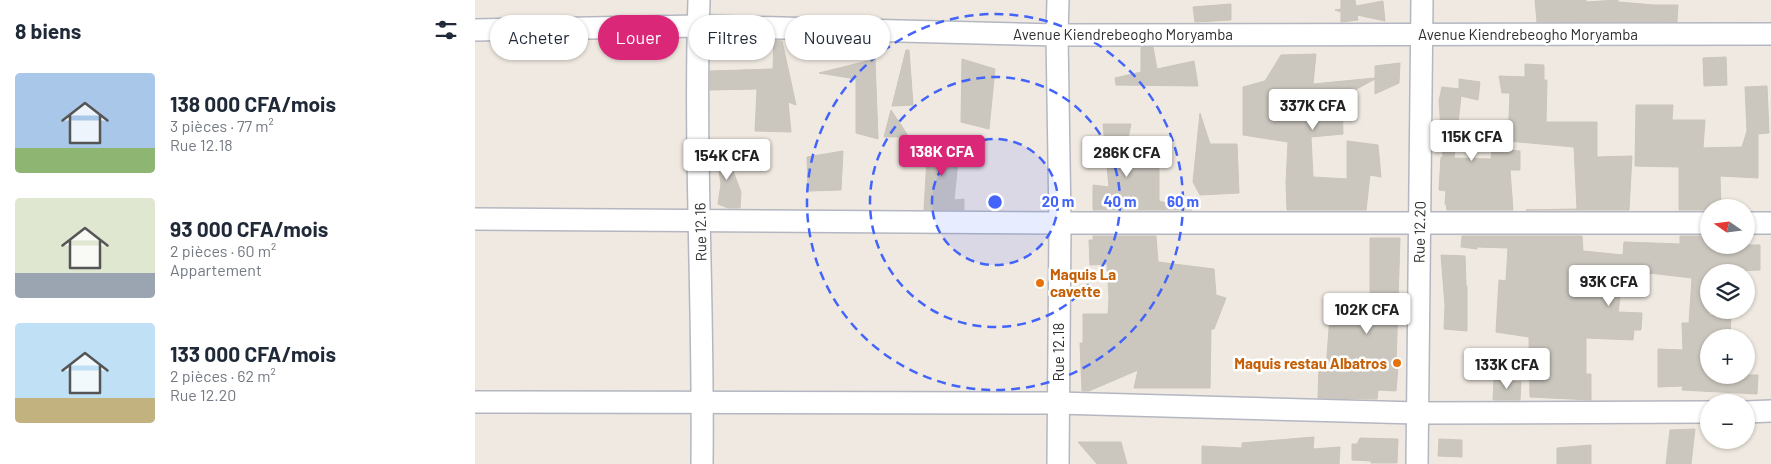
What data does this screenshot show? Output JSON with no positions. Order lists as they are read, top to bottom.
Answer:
{
  "streets": {
    "street": [
      "Avenue Kiendrebeogho Moryamba",
      "Rue 12.16",
      "Rue 12.20",
      "Rue 12.18"
    ]
  },
  "crossings": [
    ["Avenue Kiendrebeogho Moryamba", "Rue 12.20"],
    ["Avenue Kiendrebeogho Moryamba", "Rue 12.18"]
  ],
  "places": ["Maquis La cavette", "Maquis restau Albatros"],
  "north": "left",
  "page": {
    "heading": "8 biens",
    "chip": [
      "Acheter",
      "Louer",
      "Filtres",
      "Nouveau"
    ],
    "list": [
      {
        "name": "138 000 CFA/mois",
        "note": "3 pièces · 77 m² · Rue 12.18"
      },
      {
        "name": "93 000 CFA/mois",
        "note": "2 pièces · 60 m² · Appartement"
      },
      {
        "name": "133 000 CFA/mois",
        "note": "2 pièces · 62 m² · Rue 12.20"
      }
    ],
    "price": [
      "337K CFA",
      "115K CFA",
      "138K CFA",
      "286K CFA",
      "154K CFA",
      "93K CFA",
      "102K CFA",
      "133K CFA"
    ],
    "map_buttons": ["+", "−"]
  },
  "rings": ["20 m", "40 m", "60 m"]
}
